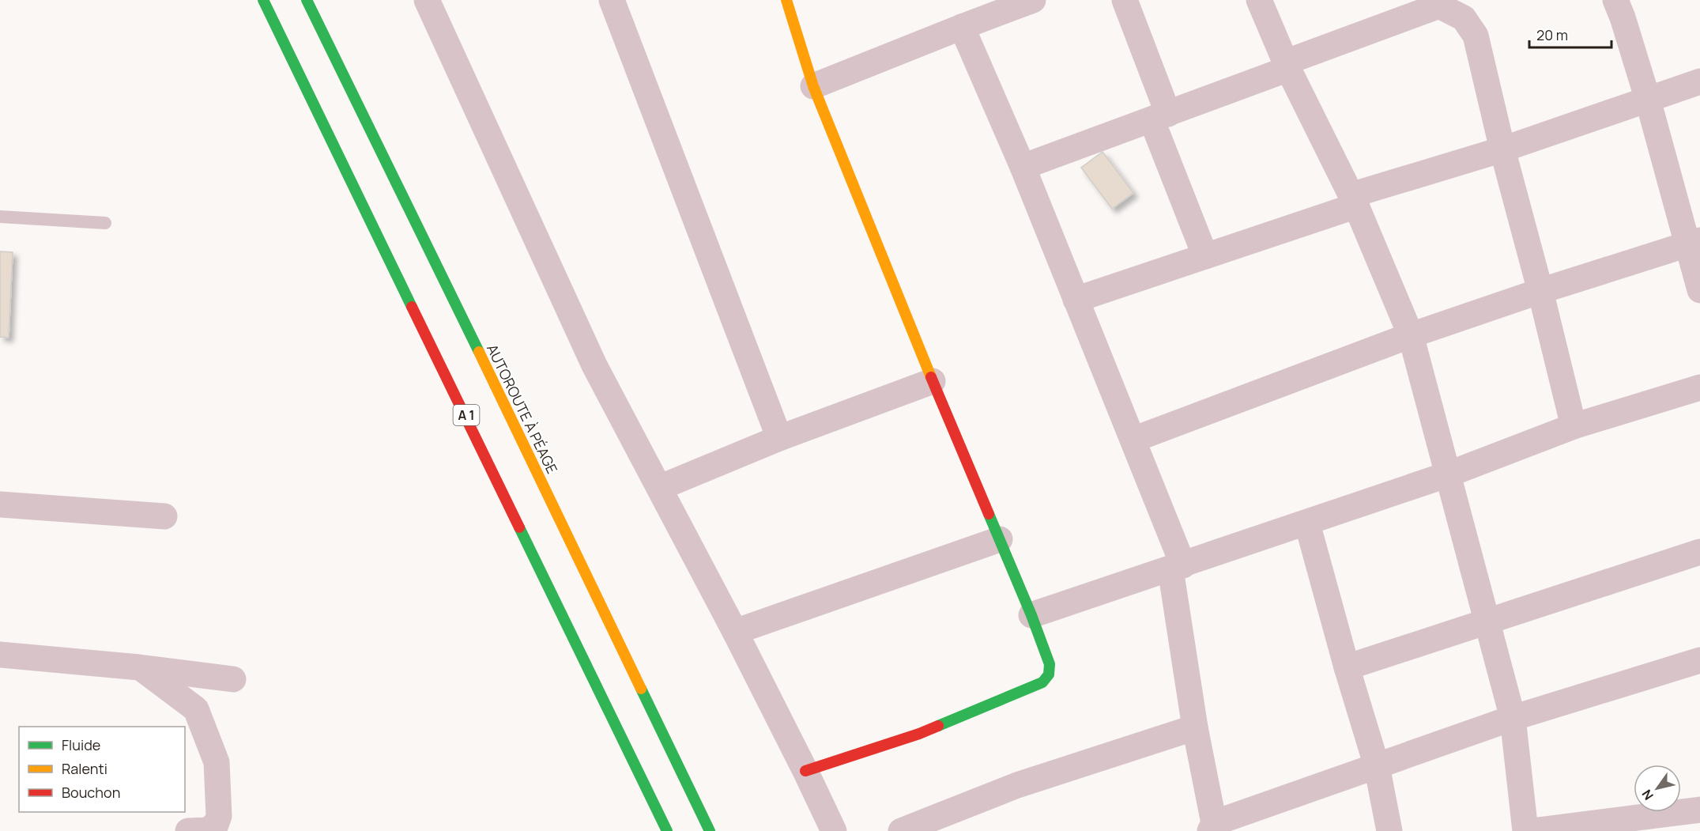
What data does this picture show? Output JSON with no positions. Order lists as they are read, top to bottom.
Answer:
{
  "streets": {
    "main road": ["AUTOROUTE À PÉAGE", "A 1"]
  },
  "legend": ["Fluide", "Ralenti", "Bouchon"],
  "scale_bar": "20 m",
  "north": "bottom left"
}
